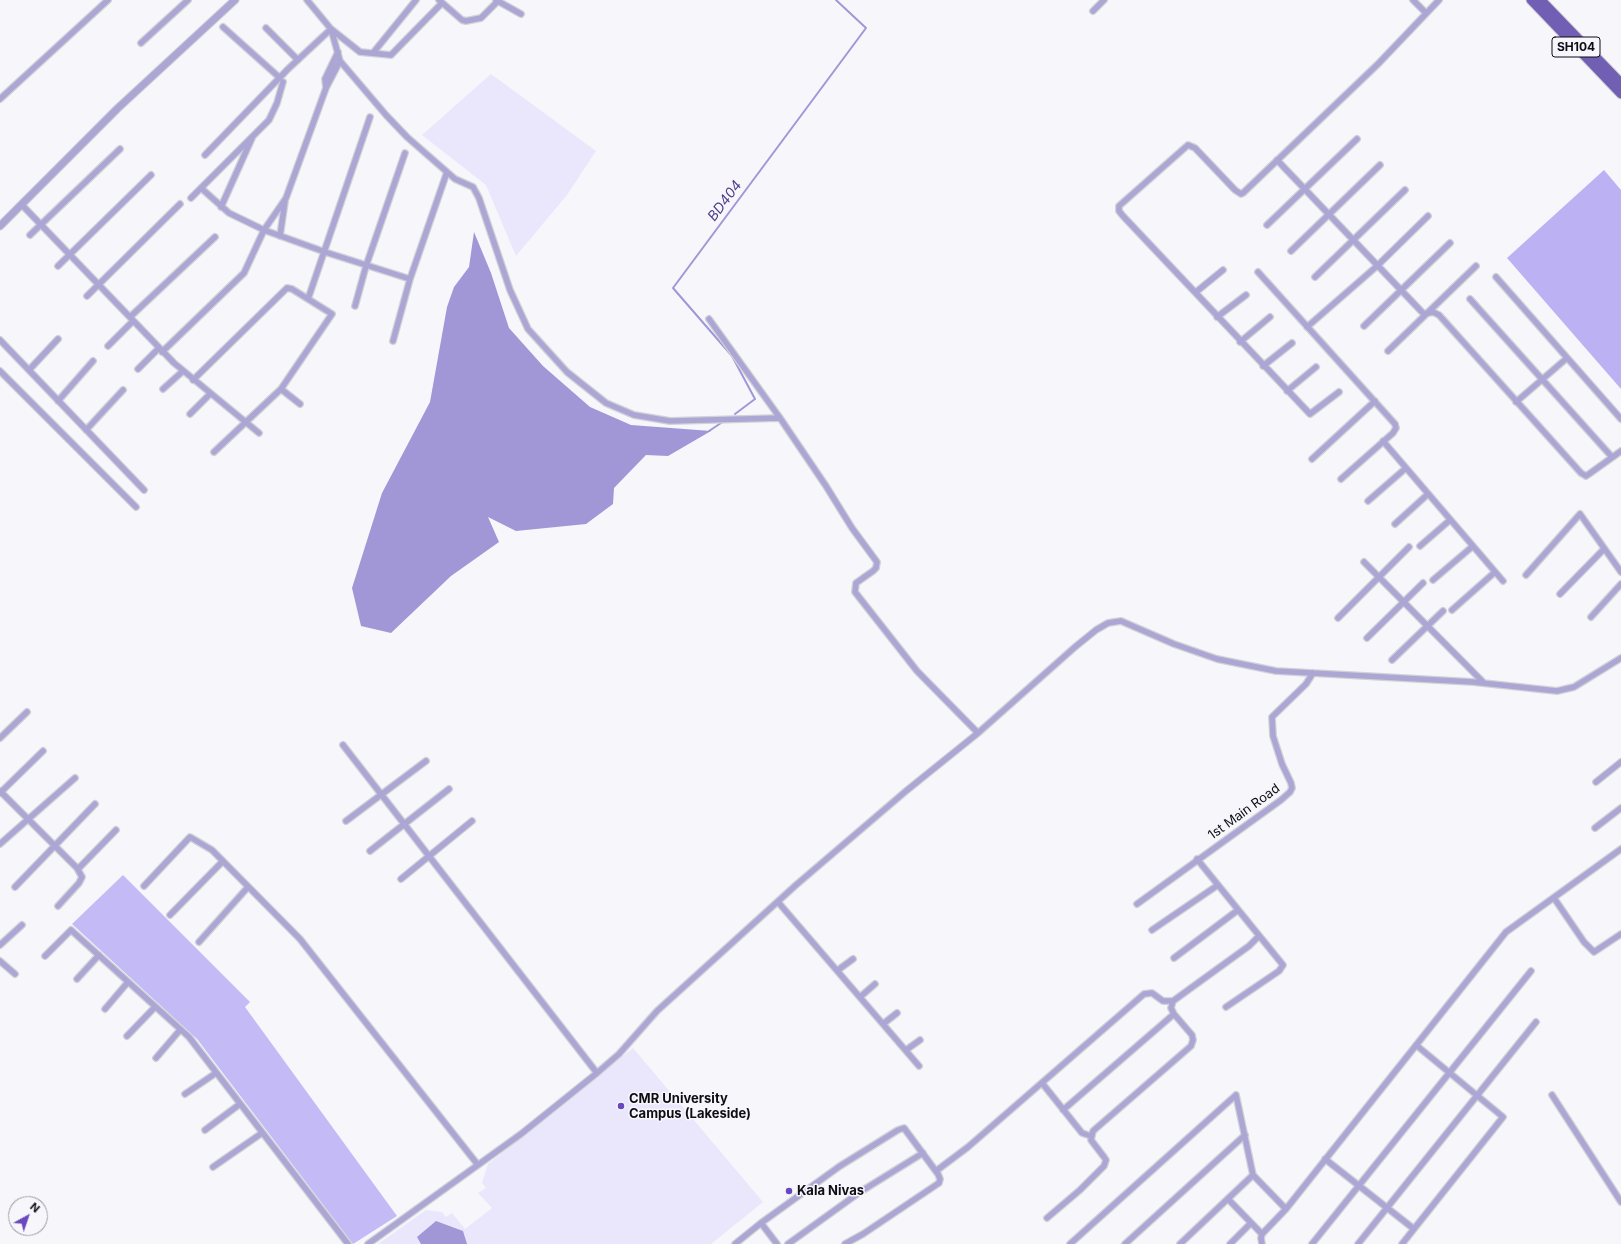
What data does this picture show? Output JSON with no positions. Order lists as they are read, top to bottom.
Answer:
{
  "streets": {
    "main road": ["SH104"],
    "street": ["1st Main Road"]
  },
  "water": ["BD404"],
  "places": ["CMR University Campus (Lakeside)", "Kala Nivas"],
  "north": "top right"
}
